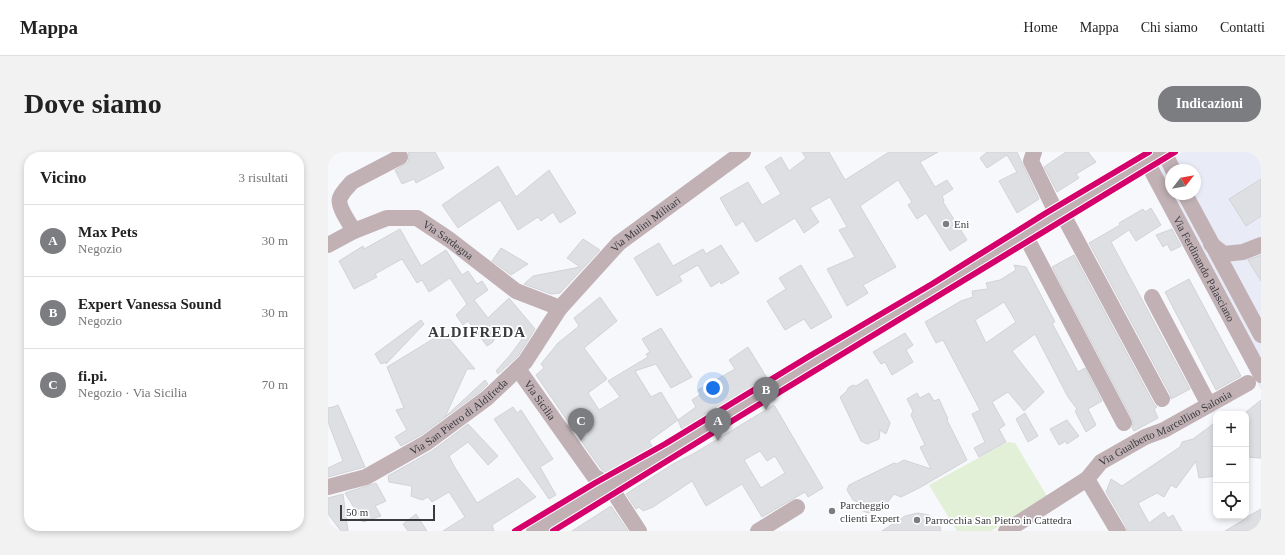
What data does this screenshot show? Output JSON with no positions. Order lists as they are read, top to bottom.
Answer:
{
  "streets": {
    "street": [
      "Via Mulini Militari",
      "Via Sardegna",
      "Via Ferdinando Palasciano",
      "Via Sicilia",
      "Via San Pietro di Aldifreda",
      "Via Gualberto Marcellino Salonia"
    ]
  },
  "crossings": [
    ["Via Mulini Militari", "Via Sardegna"],
    ["Via Mulini Militari", "Via San Pietro di Aldifreda"],
    ["Via Sardegna", "Via San Pietro di Aldifreda"],
    ["Via Ferdinando Palasciano", "Via Gualberto Marcellino Salonia"],
    ["Via Sicilia", "Via San Pietro di Aldifreda"]
  ],
  "districts": ["ALDIFREDA"],
  "places": ["Eni", "Parcheggio clienti Expert", "Parrocchia San Pietro in Cattedra"],
  "scale_bar": "50 m",
  "north": "top right",
  "page": {
    "header": "Mappa",
    "nav": [
      "Home",
      "Mappa",
      "Chi siamo",
      "Contatti"
    ],
    "buttons": "Indicazioni",
    "title": "Dove siamo",
    "heading": ["Vicino", "3 risultati"],
    "list": [
      {
        "mark": "A",
        "name": "Max Pets",
        "note": "Negozio",
        "value": "30 m"
      },
      {
        "mark": "B",
        "name": "Expert Vanessa Sound",
        "note": "Negozio",
        "value": "30 m"
      },
      {
        "mark": "C",
        "name": "fi.pi.",
        "note": "Negozio · Via Sicilia",
        "value": "70 m"
      }
    ],
    "pins": ["B", "A", "C"],
    "map_buttons": ["+", "−"],
    "scale": "50 m"
  }
}
